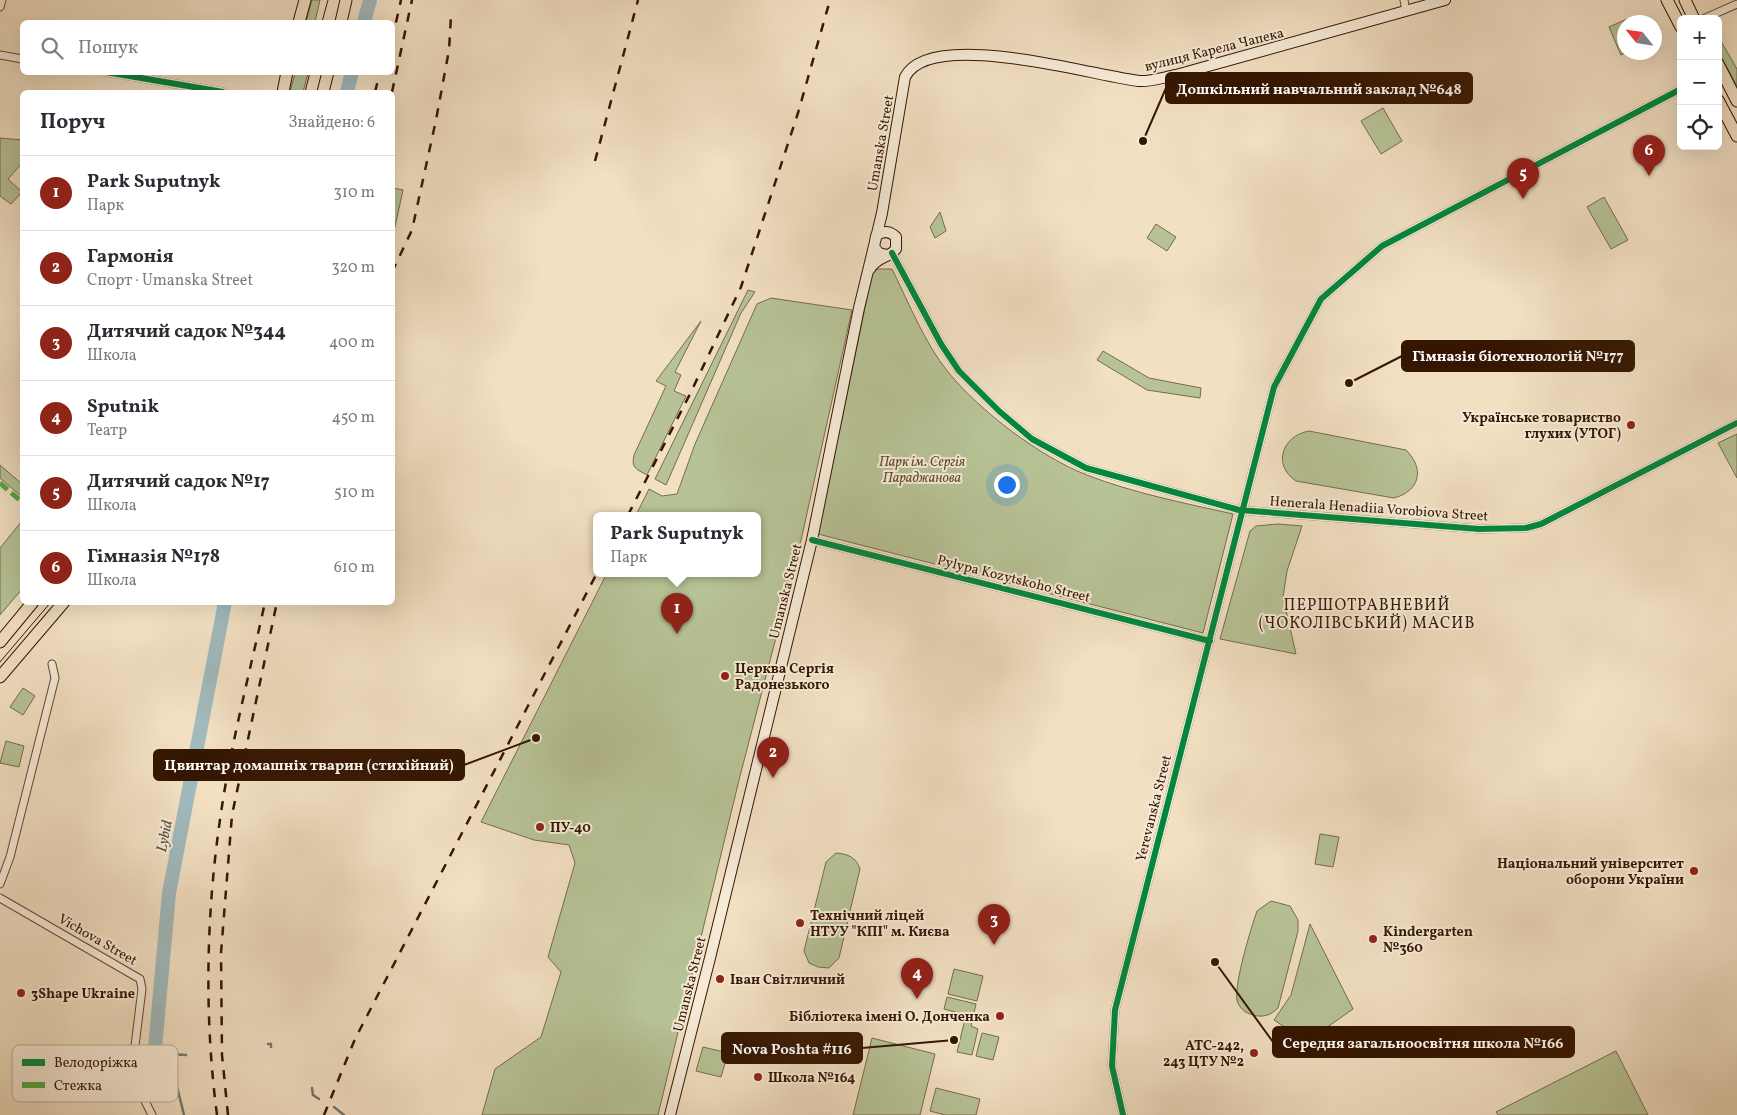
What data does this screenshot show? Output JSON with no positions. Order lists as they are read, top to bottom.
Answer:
{
  "streets": {
    "street": [
      "вулиця Карела Чапека",
      "Umanska Street",
      "Henerala Henadiia Vorobiova Street",
      "Pylypa Kozytskoho Street",
      "Yerevanska Street",
      "Vichova Street"
    ]
  },
  "crossings": [
    ["вулиця Карела Чапека", "Umanska Street"],
    ["Umanska Street", "Henerala Henadiia Vorobiova Street"],
    ["Umanska Street", "Pylypa Kozytskoho Street"],
    ["Henerala Henadiia Vorobiova Street", "Yerevanska Street"],
    ["Pylypa Kozytskoho Street", "Yerevanska Street"]
  ],
  "districts": ["ПЕРШОТРАВНЕВИЙ (ЧОКОЛІВСЬКИЙ) МАСИВ"],
  "water": ["Lybid"],
  "parks": ["Парк ім. Сергія Параджанова"],
  "places": [
    "Дошкільний навчальний заклад №648",
    "Гімназія біотехнологій №177",
    "Українське товариство глухих (УТОГ)",
    "Церква Сергія Радонезького",
    "Цвинтар домашніх тварин (стихійний)",
    "ПУ-40",
    "Національний університет оборони України",
    "Технічний ліцей НТУУ \"КПІ\" м. Києва",
    "Kindergarten №360",
    "Середня загальноосвітня школа №166",
    "Іван Світличний",
    "3Shape Ukraine",
    "Бібліотека імені О. Донченка",
    "Nova Poshta #116",
    "АТС-242, 243 ЦТУ №2",
    "Школа №164"
  ],
  "legend": ["Велодоріжка", "Стежка"],
  "north": "top left",
  "page": {
    "map_buttons": ["+", "−"],
    "search": "Пошук",
    "heading": ["Поруч", "Знайдено: 6"],
    "pins": [
      "6",
      "5",
      "1",
      "2",
      "3",
      "4"
    ],
    "list": [
      {
        "mark": "1",
        "name": "Park Suputnyk",
        "note": "Парк",
        "value": "310 m"
      },
      {
        "mark": "2",
        "name": "Гармонія",
        "note": "Спорт · Umanska Street",
        "value": "320 m"
      },
      {
        "mark": "3",
        "name": "Дитячий садок №344",
        "note": "Школа",
        "value": "400 m"
      },
      {
        "mark": "4",
        "name": "Sputnik",
        "note": "Театр",
        "value": "450 m"
      },
      {
        "mark": "5",
        "name": "Дитячий садок №17",
        "note": "Школа",
        "value": "510 m"
      },
      {
        "mark": "6",
        "name": "Гімназія №178",
        "note": "Школа",
        "value": "610 m"
      }
    ],
    "popup": ["Park Suputnyk", "Парк"]
  }
}
